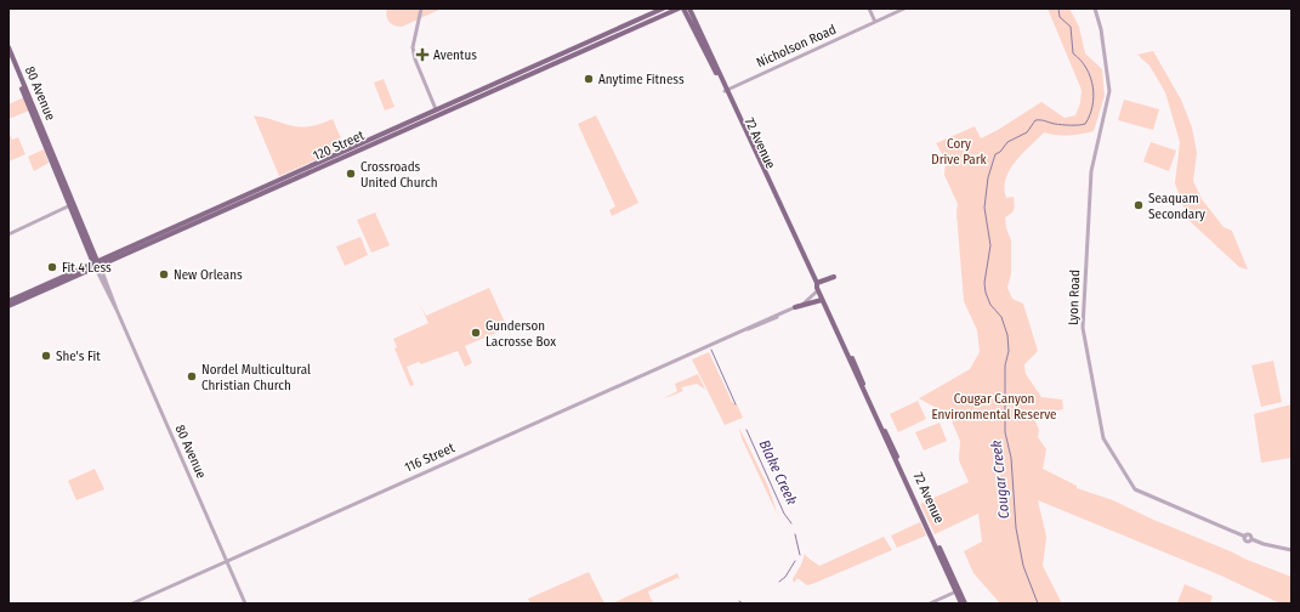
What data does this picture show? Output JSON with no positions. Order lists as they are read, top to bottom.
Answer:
{
  "streets": {
    "main road": ["80 Avenue", "72 Avenue", "120 Street"],
    "street": ["Nicholson Road", "Lyon Road", "116 Street"]
  },
  "crossings": [
    ["Nicholson Road", "72 Avenue"],
    ["80 Avenue", "120 Street"],
    ["80 Avenue", "116 Street"],
    ["72 Avenue", "116 Street"]
  ],
  "water": ["Blake Creek", "Cougar Creek"],
  "parks": ["Cory Drive Park", "Cougar Canyon Environmental Reserve"],
  "places": {
    "health": ["Aventus"],
    "other": [
      "Anytime Fitness",
      "Crossroads United Church",
      "Seaquam Secondary",
      "Fit 4 Less",
      "New Orleans",
      "Gunderson Lacrosse Box",
      "She's Fit",
      "Nordel Multicultural Christian Church"
    ]
  }
}
